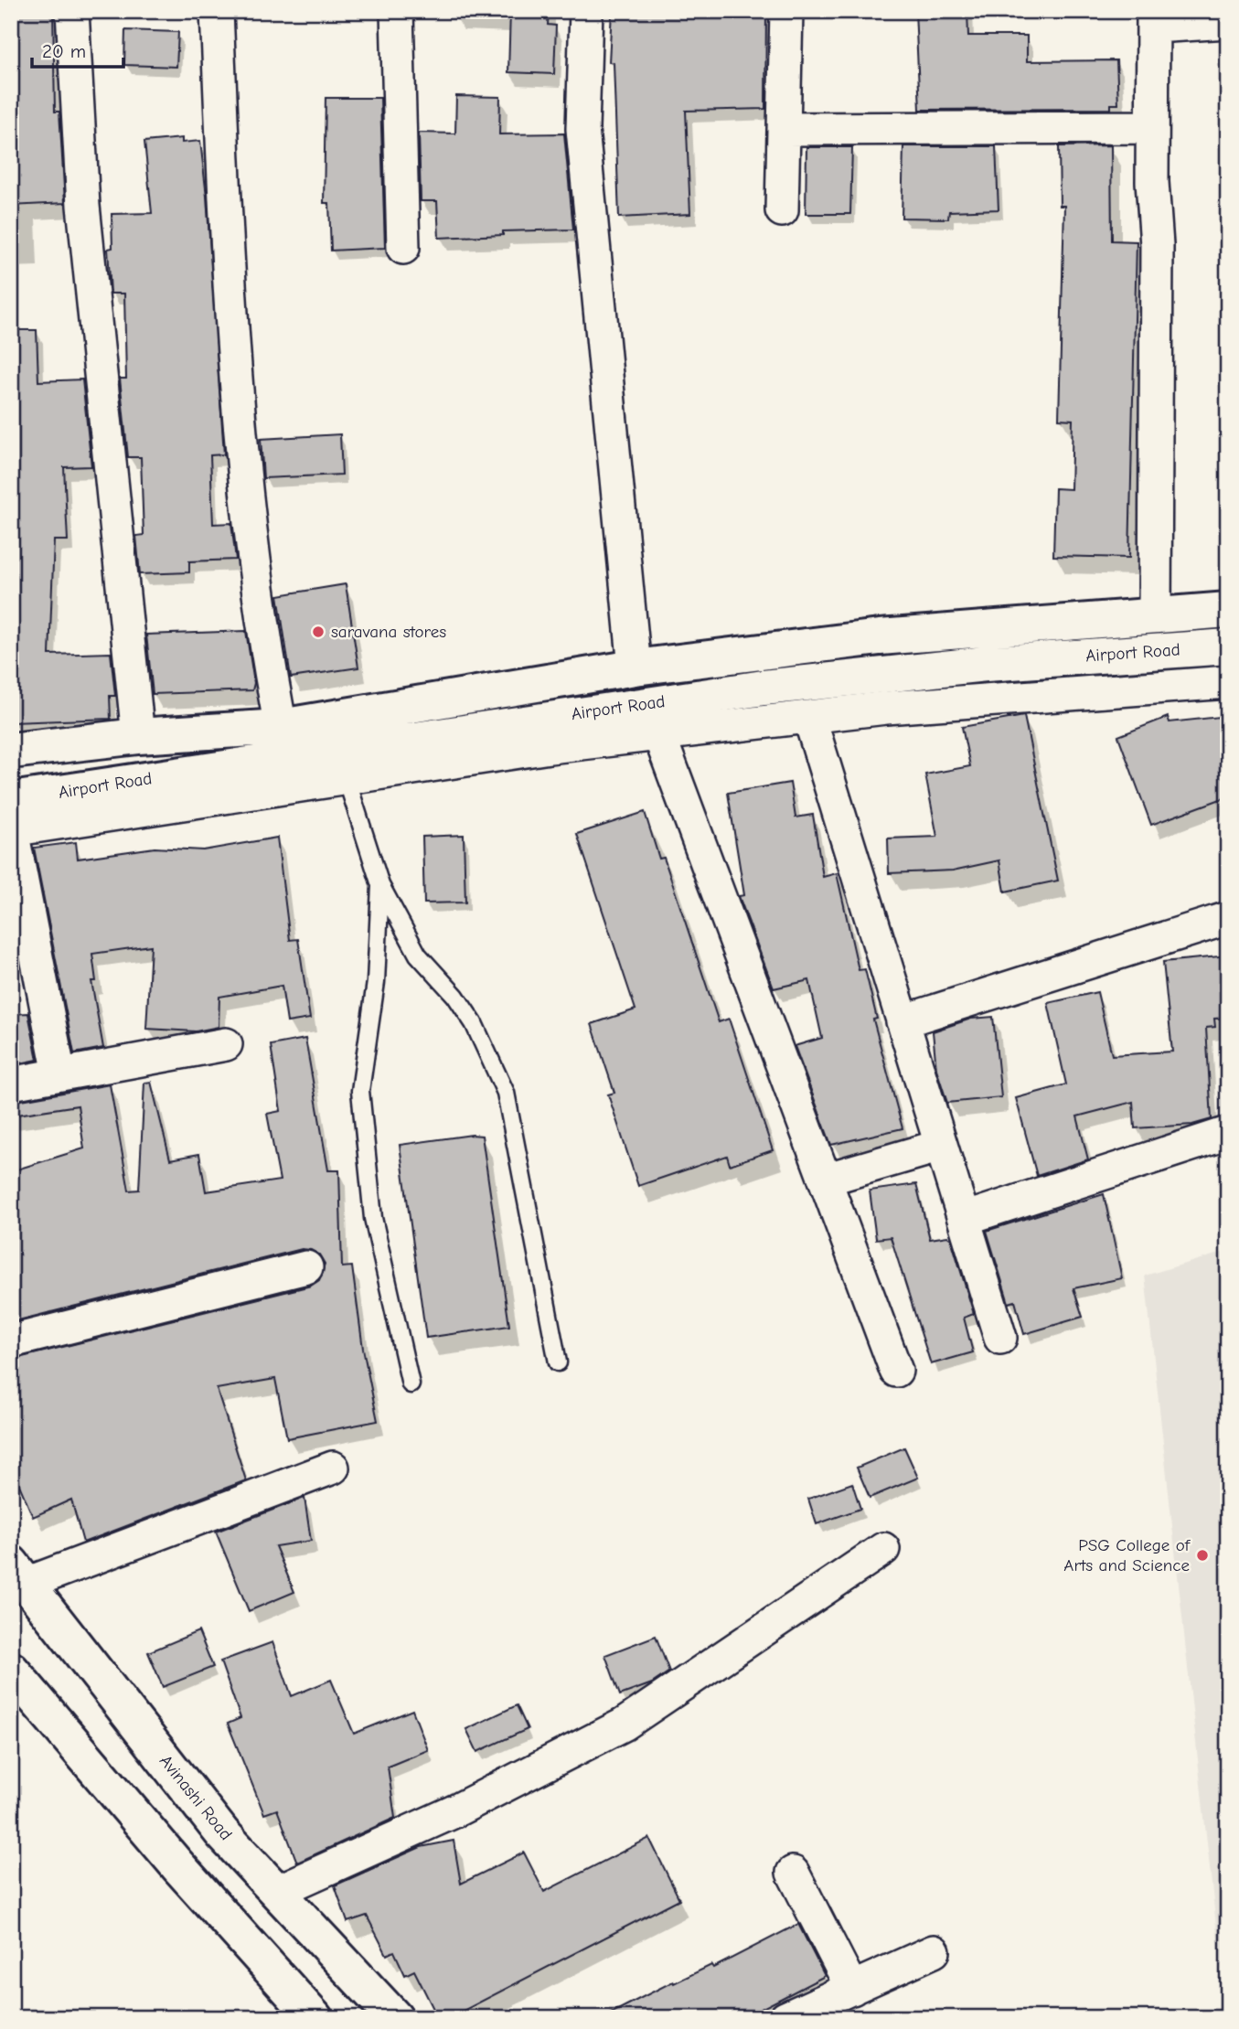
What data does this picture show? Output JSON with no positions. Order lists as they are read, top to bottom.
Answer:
{
  "streets": {
    "street": ["Airport Road", "Avinashi Road"]
  },
  "places": ["saravana stores", "PSG College of Arts and Science"],
  "scale_bar": "20 m"
}
